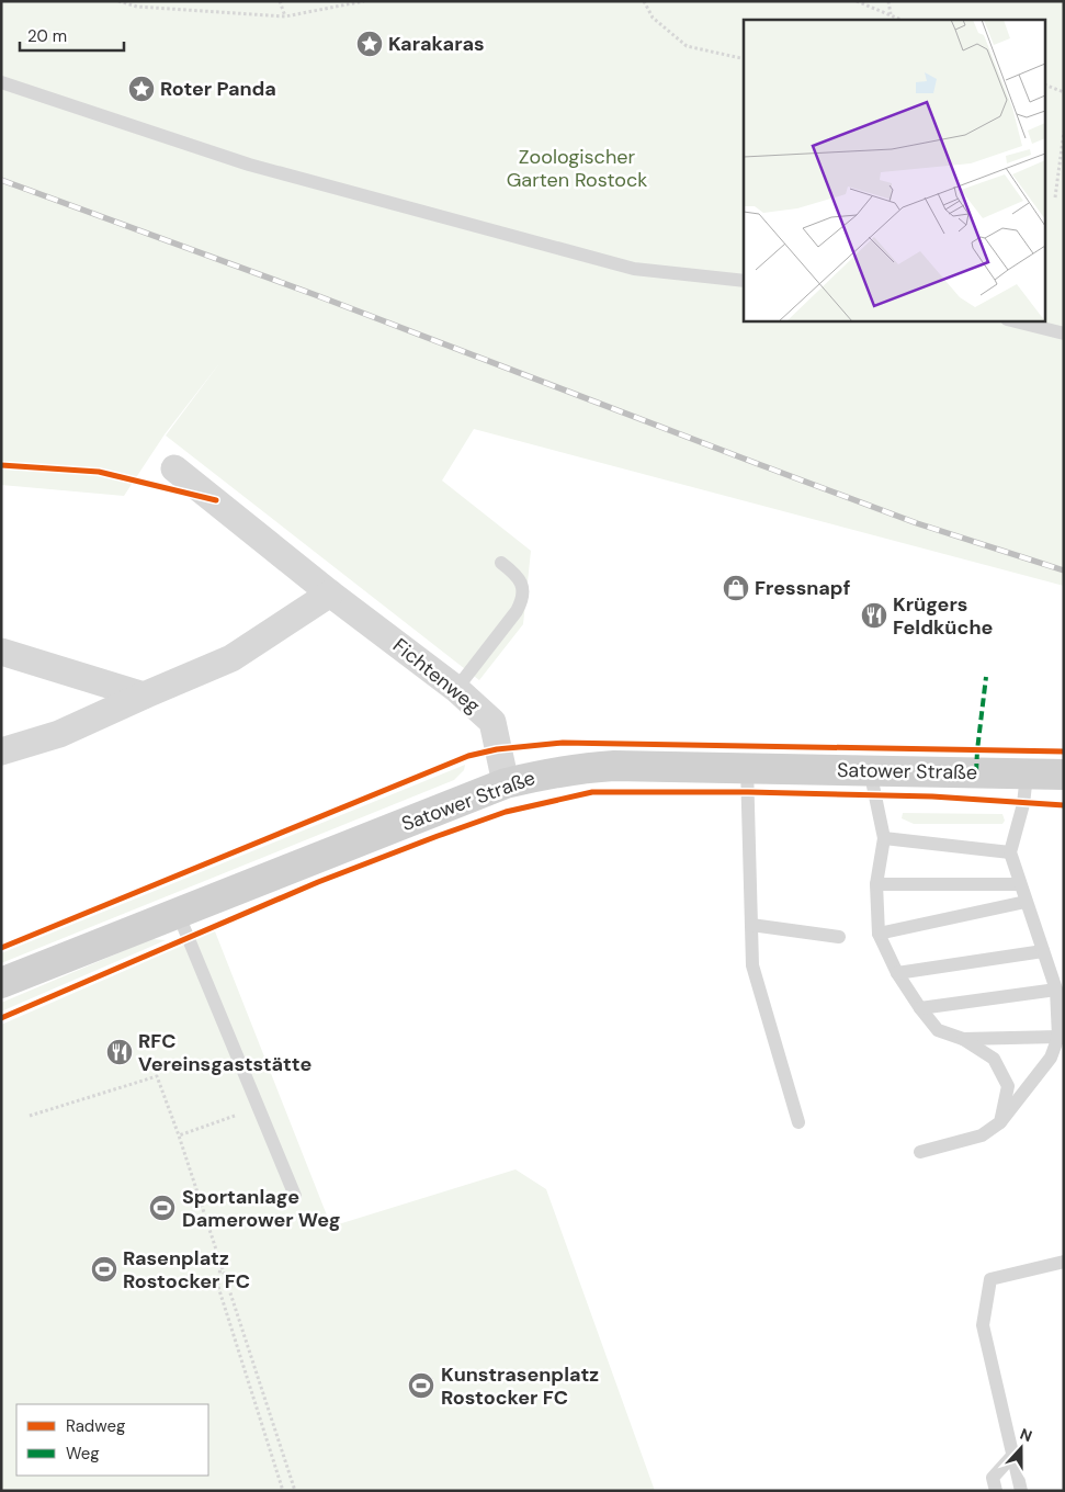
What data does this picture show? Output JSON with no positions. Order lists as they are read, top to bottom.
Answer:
{
  "streets": {
    "main road": ["Satower Straße"],
    "street": ["Fichtenweg"]
  },
  "crossings": [
    ["Fichtenweg", "Satower Straße"]
  ],
  "parks": ["Zoologischer Garten Rostock"],
  "places": {
    "place": ["Karakaras", "Roter Panda"],
    "shop": ["Fressnapf"],
    "restaurant": ["Krügers Feldküche", "RFC Vereinsgaststätte"],
    "sports": ["Sportanlage Damerower Weg", "Rasenplatz Rostocker FC", "Kunstrasenplatz Rostocker FC"]
  },
  "legend": ["Radweg", "Weg"],
  "scale_bar": "20 m",
  "north": "top"
}
